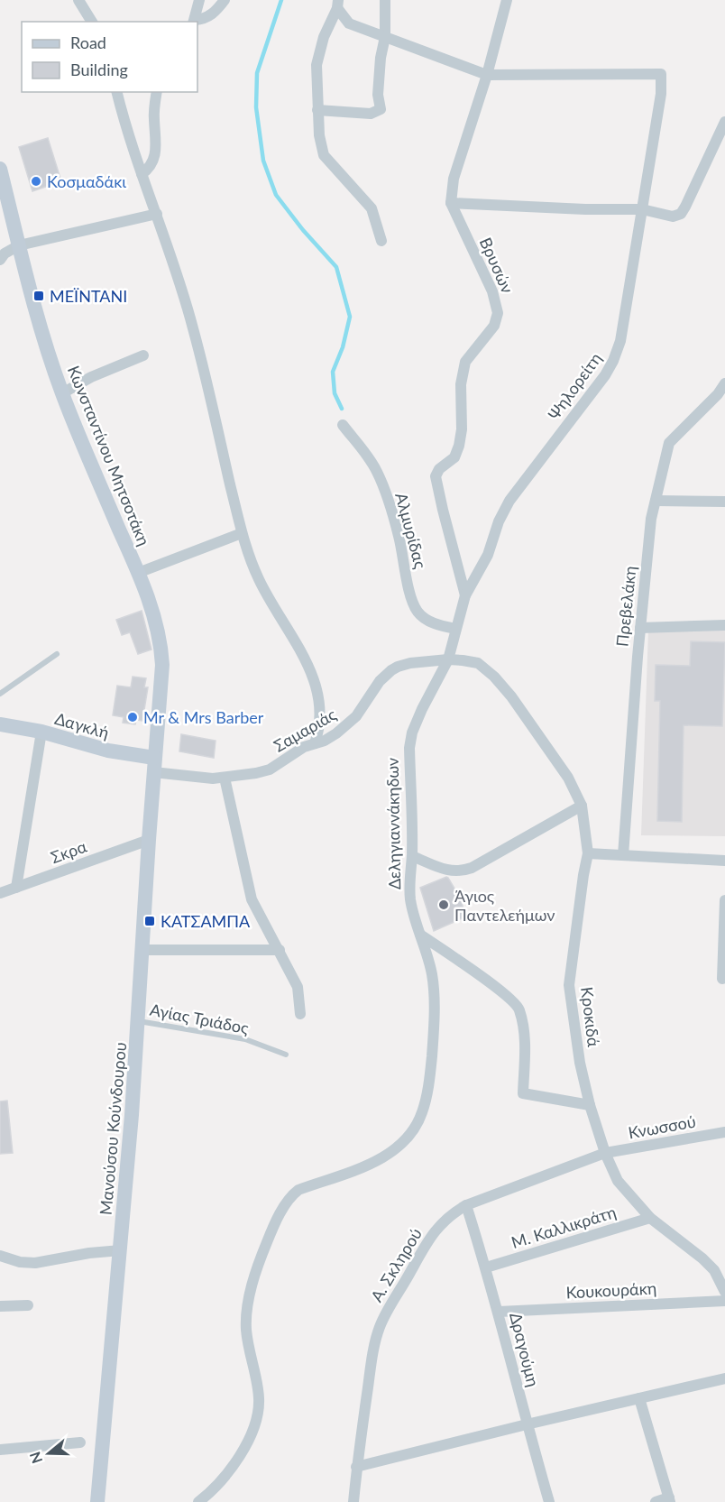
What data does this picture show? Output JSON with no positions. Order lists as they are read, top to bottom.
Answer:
{
  "streets": {
    "main road": ["Κωνσταντίνου Μητσοτάκη", "Δαγκλή", "Μανούσου Κούνδουρου"],
    "street": [
      "Βρυσών",
      "Ψηλορείτη",
      "Αλμυρίδας",
      "Πρεβελάκη",
      "Σαμαριάς",
      "Δεληγιαννάκηδων",
      "Σκρα",
      "Κροκιδά",
      "Κνωσσού",
      "Μ. Καλλικράτη",
      "Α. Σκληρού",
      "Κουκουράκη",
      "Δραγούμη"
    ],
    "lane": ["Αγίας Τριάδος"]
  },
  "crossings": [
    ["Βρυσών", "Ψηλορείτη"],
    ["Ψηλορείτη", "Αλμυρίδας"],
    ["Ψηλορείτη", "Σαμαριάς"],
    ["Ψηλορείτη", "Δεληγιαννάκηδων"],
    ["Ψηλορείτη", "Κροκιδά"],
    ["Κωνσταντίνου Μητσοτάκη", "Δαγκλή"],
    ["Κωνσταντίνου Μητσοτάκη", "Σαμαριάς"],
    ["Κωνσταντίνου Μητσοτάκη", "Μανούσου Κούνδουρου"],
    ["Δαγκλή", "Σαμαριάς"],
    ["Δαγκλή", "Μανούσου Κούνδουρου"],
    ["Σαμαριάς", "Δεληγιαννάκηδων"],
    ["Σαμαριάς", "Κροκιδά"],
    ["Σαμαριάς", "Μανούσου Κούνδουρου"],
    ["Δεληγιαννάκηδων", "Κροκιδά"],
    ["Σκρα", "Μανούσου Κούνδουρου"],
    ["Κροκιδά", "Κνωσσού"],
    ["Κροκιδά", "Μ. Καλλικράτη"],
    ["Κροκιδά", "Α. Σκληρού"],
    ["Αγίας Τριάδος", "Μανούσου Κούνδουρου"],
    ["Κνωσσού", "Α. Σκληρού"],
    ["Μ. Καλλικράτη", "Δραγούμη"],
    ["Α. Σκληρού", "Δραγούμη"],
    ["Κουκουράκη", "Δραγούμη"]
  ],
  "places": {
    "other": ["Κοσμαδάκι", "Mr & Mrs Barber", "Άγιος Παντελεήμων"],
    "transit": ["ΜΕΪΝΤΑΝΙ", "ΚΑΤΣΑΜΠΑ"]
  },
  "legend": ["Road", "Building"],
  "north": "left"
}
